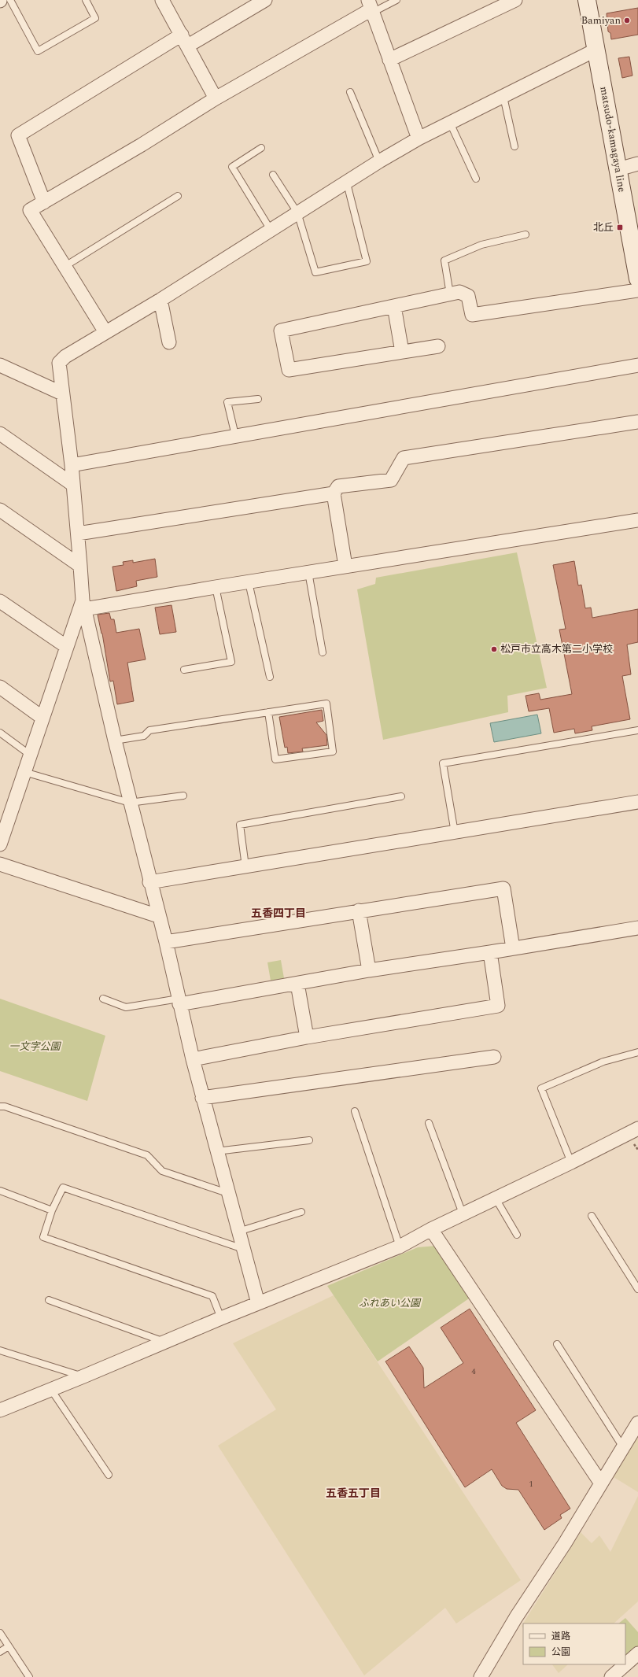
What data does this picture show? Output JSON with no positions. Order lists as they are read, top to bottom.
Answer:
{
  "streets": {
    "main road": ["matsudo-kamagaya line"]
  },
  "districts": ["五香四丁目", "五香五丁目"],
  "parks": ["一文字公園", "ふれあい公園"],
  "places": {
    "other": ["Bamiyan", "松戸市立高木第二小学校"],
    "transit": ["北丘"]
  },
  "house_numbers": ["4", "1"],
  "legend": ["道路", "公園"]
}
